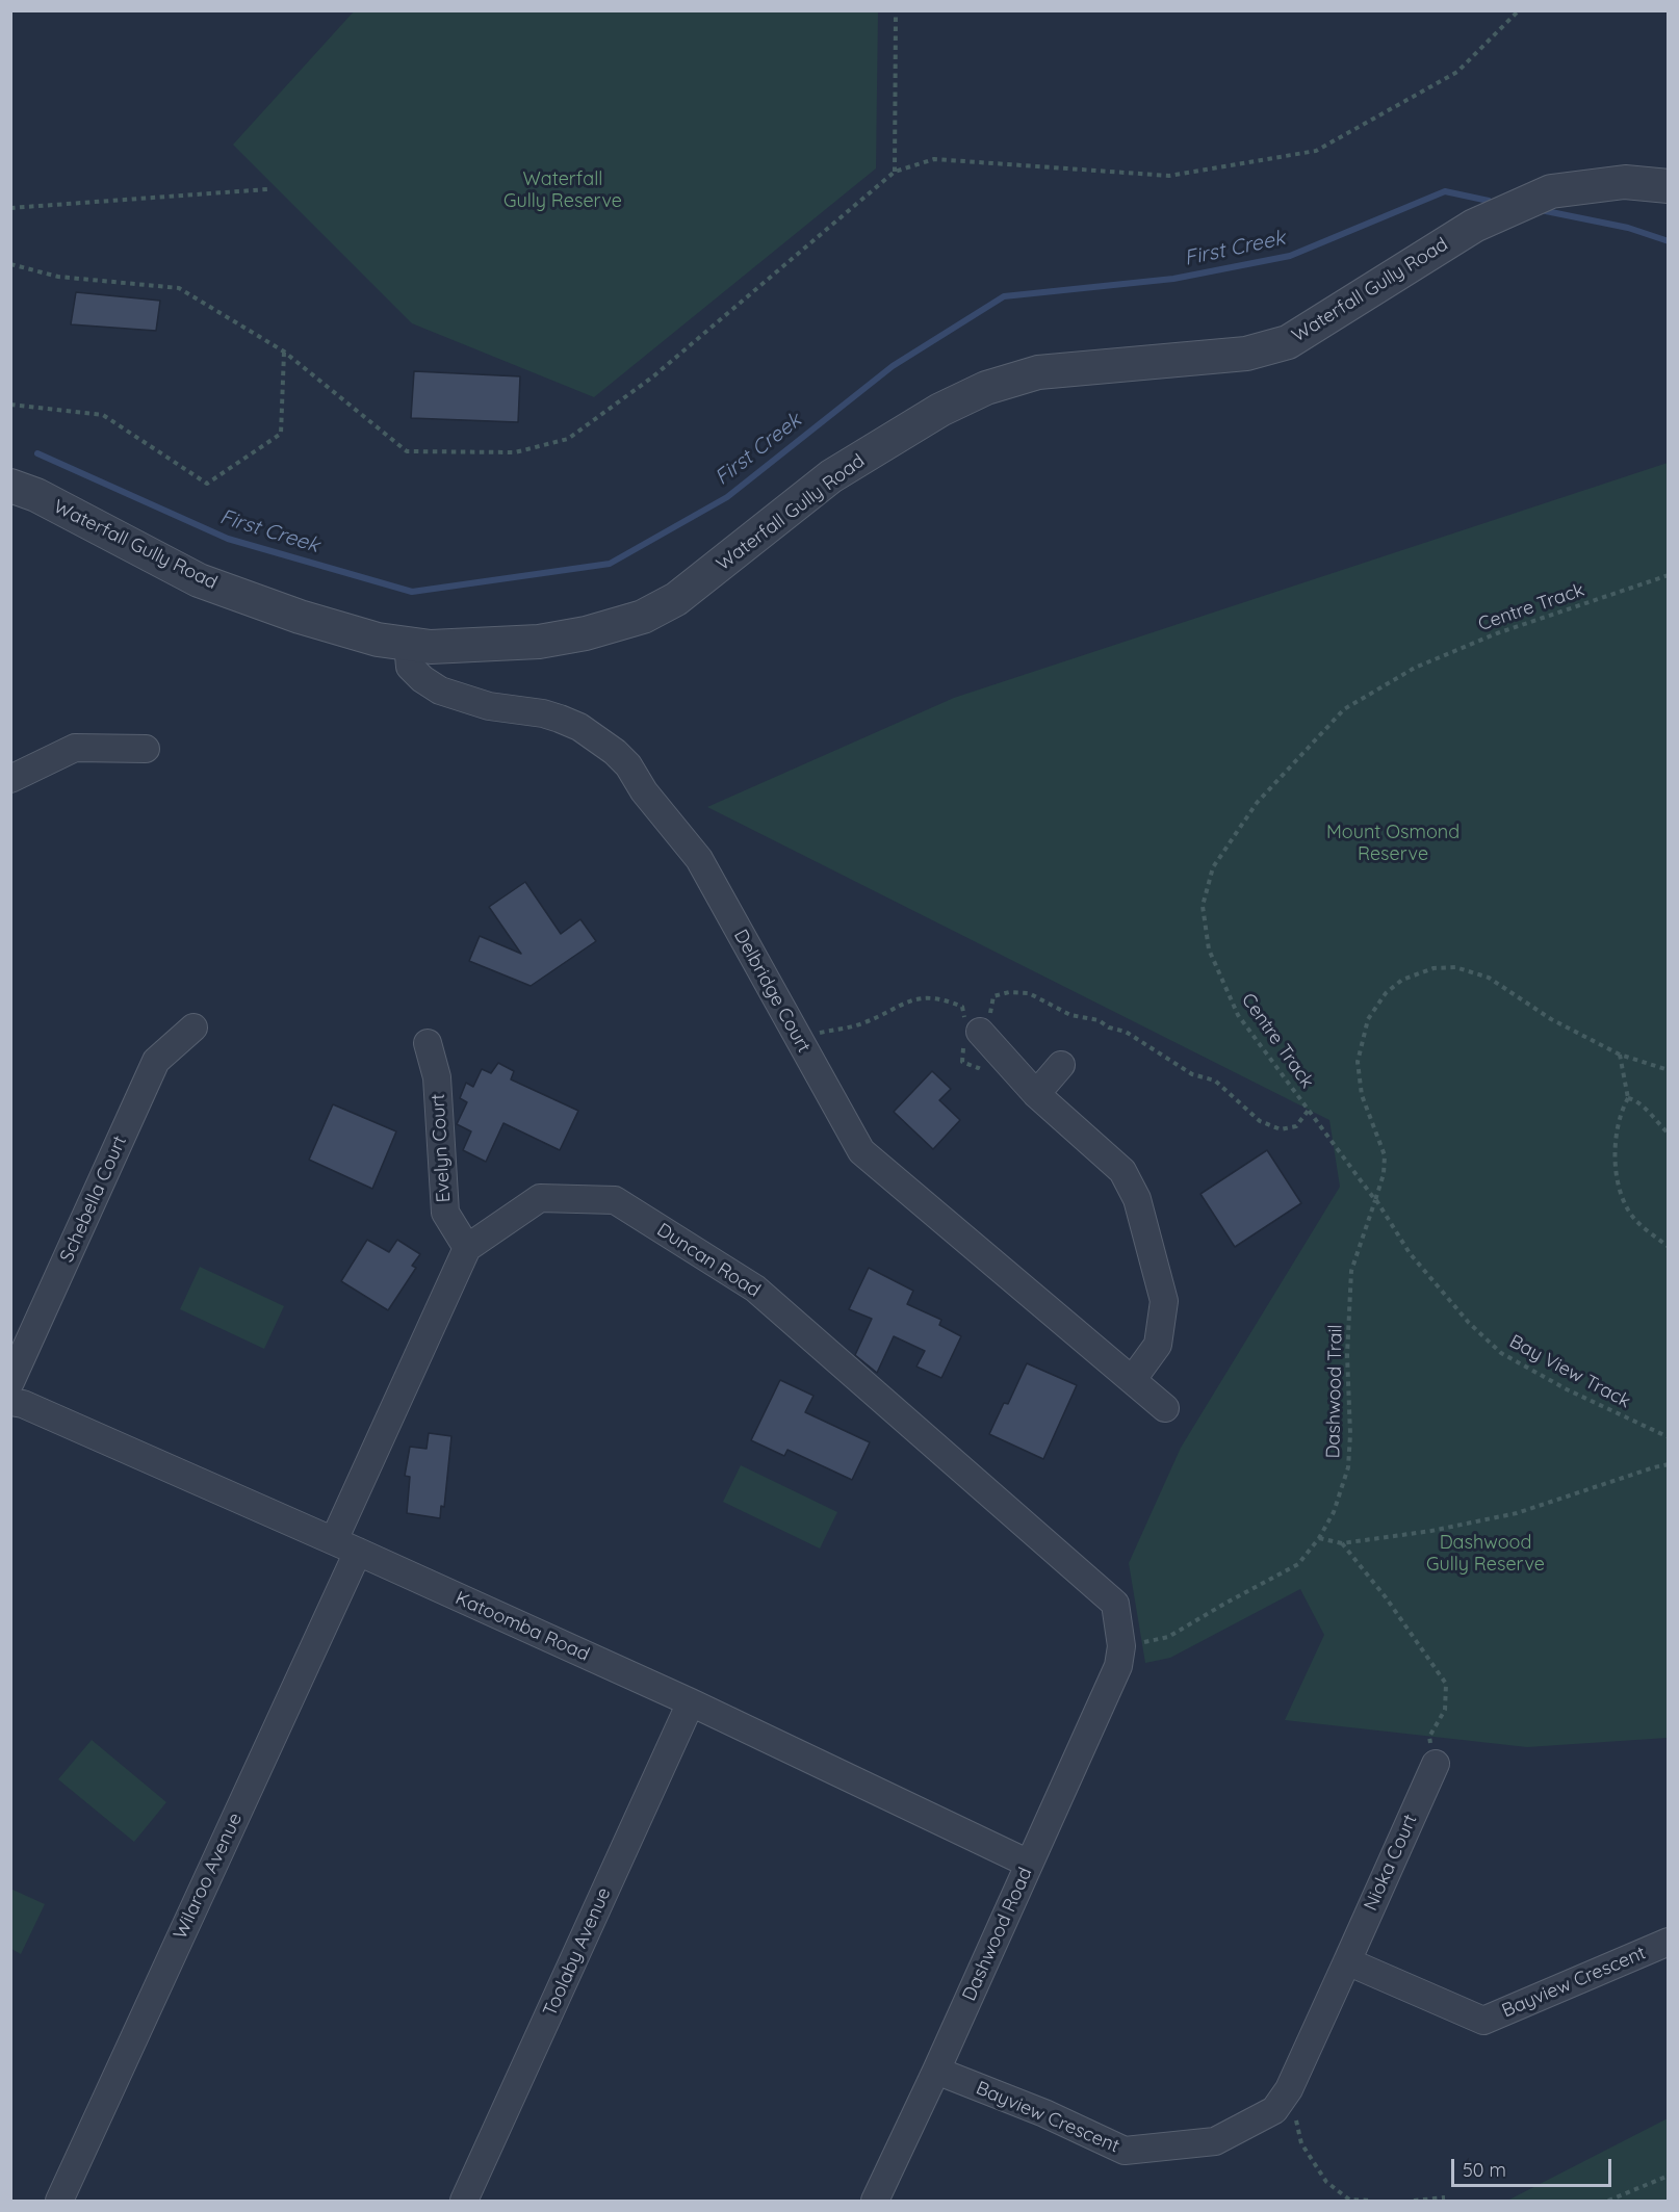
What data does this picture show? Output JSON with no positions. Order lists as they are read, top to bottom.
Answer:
{
  "streets": {
    "street": [
      "Waterfall Gully Road",
      "Delbridge Court",
      "Evelyn Court",
      "Schebella Court",
      "Duncan Road",
      "Katoomba Road",
      "Nioka Court",
      "Wilaroo Avenue",
      "Dashwood Road",
      "Toolaby Avenue",
      "Bayview Crescent"
    ],
    "path": ["Centre Track", "Bay View Track", "Dashwood Trail"]
  },
  "crossings": [
    ["Waterfall Gully Road", "Delbridge Court"],
    ["Centre Track", "Bay View Track"],
    ["Centre Track", "Dashwood Trail"],
    ["Evelyn Court", "Duncan Road"],
    ["Duncan Road", "Dashwood Trail"],
    ["Duncan Road", "Dashwood Road"],
    ["Bay View Track", "Dashwood Trail"],
    ["Dashwood Trail", "Dashwood Road"],
    ["Katoomba Road", "Wilaroo Avenue"],
    ["Katoomba Road", "Dashwood Road"],
    ["Katoomba Road", "Toolaby Avenue"],
    ["Nioka Court", "Bayview Crescent"],
    ["Dashwood Road", "Bayview Crescent"]
  ],
  "water": ["First Creek"],
  "parks": ["Waterfall Gully Reserve", "Mount Osmond Reserve", "Dashwood Gully Reserve"],
  "scale_bar": "50 m"
}
